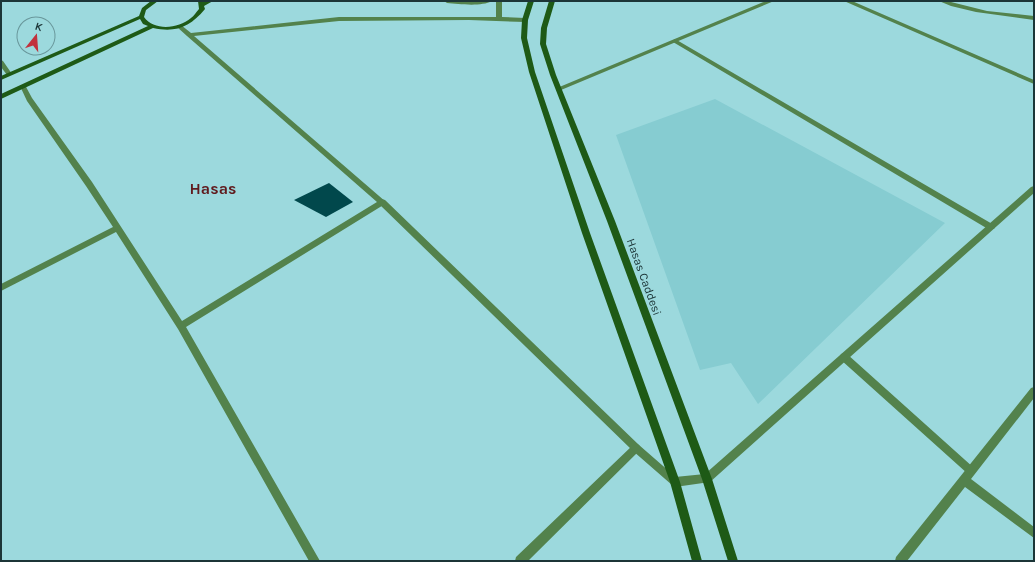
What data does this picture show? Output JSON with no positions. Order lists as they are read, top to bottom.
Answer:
{
  "streets": {
    "main road": ["Hasas Caddesi"]
  },
  "districts": ["Hasas"],
  "north": "top"
}
